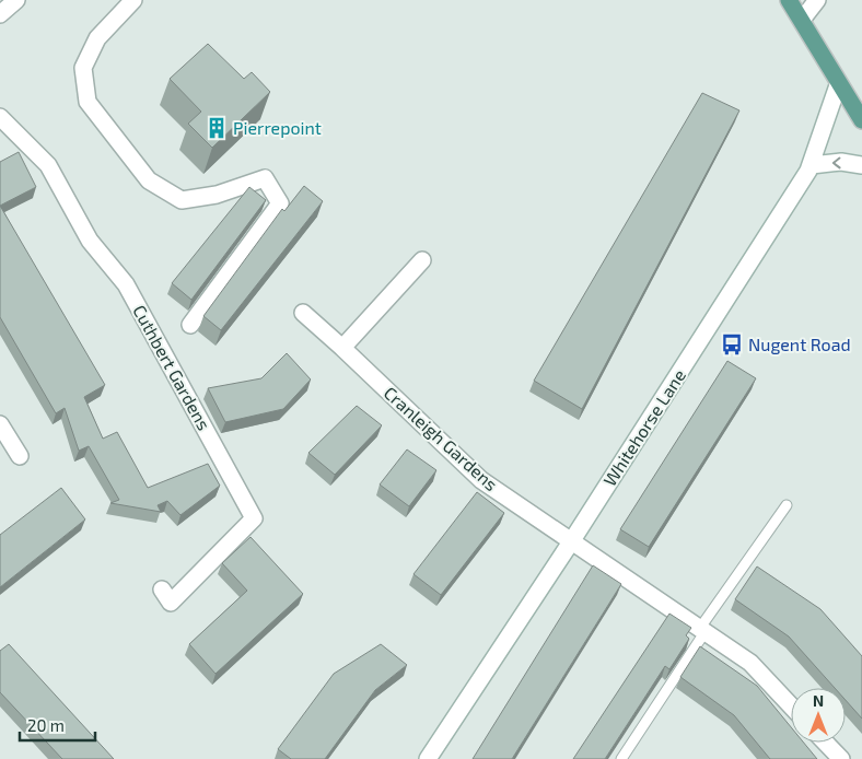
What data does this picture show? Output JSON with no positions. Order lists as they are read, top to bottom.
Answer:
{
  "streets": {
    "street": ["Cuthbert Gardens", "Whitehorse Lane", "Cranleigh Gardens"]
  },
  "crossings": [
    ["Whitehorse Lane", "Cranleigh Gardens"]
  ],
  "places": {
    "building": ["Pierrepoint"],
    "bus stop": ["Nugent Road"]
  },
  "scale_bar": "20 m",
  "north": "top"
}
